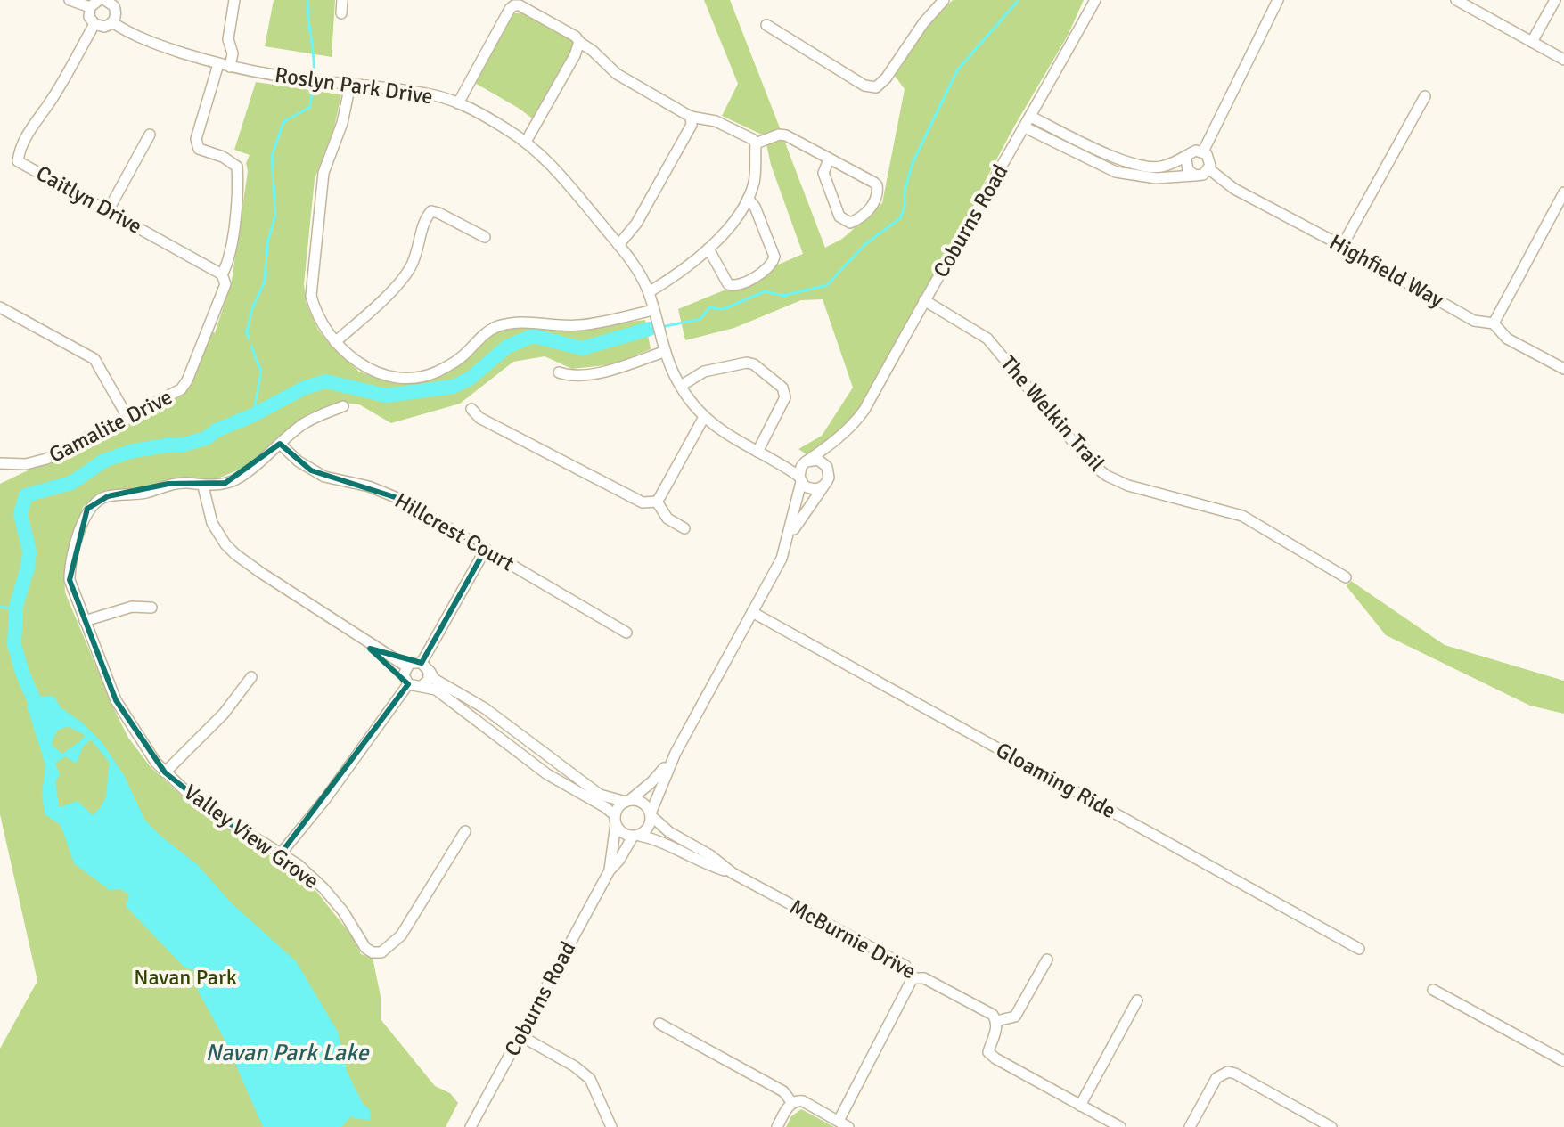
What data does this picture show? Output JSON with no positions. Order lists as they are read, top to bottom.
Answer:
{
  "streets": {
    "street": [
      "Roslyn Park Drive",
      "Caitlyn Drive",
      "Coburns Road",
      "Highfield Way",
      "The Welkin Trail",
      "Gamalite Drive",
      "Hillcrest Court",
      "Gloaming Ride",
      "Valley View Grove",
      "McBurnie Drive"
    ]
  },
  "crossings": [
    ["Roslyn Park Drive", "Coburns Road"],
    ["Roslyn Park Drive", "Gamalite Drive"],
    ["Caitlyn Drive", "Gamalite Drive"],
    ["Coburns Road", "The Welkin Trail"],
    ["Coburns Road", "McBurnie Drive"],
    ["Hillcrest Court", "Valley View Grove"]
  ],
  "water": ["Navan Park Lake"],
  "parks": ["Navan Park"]
}
